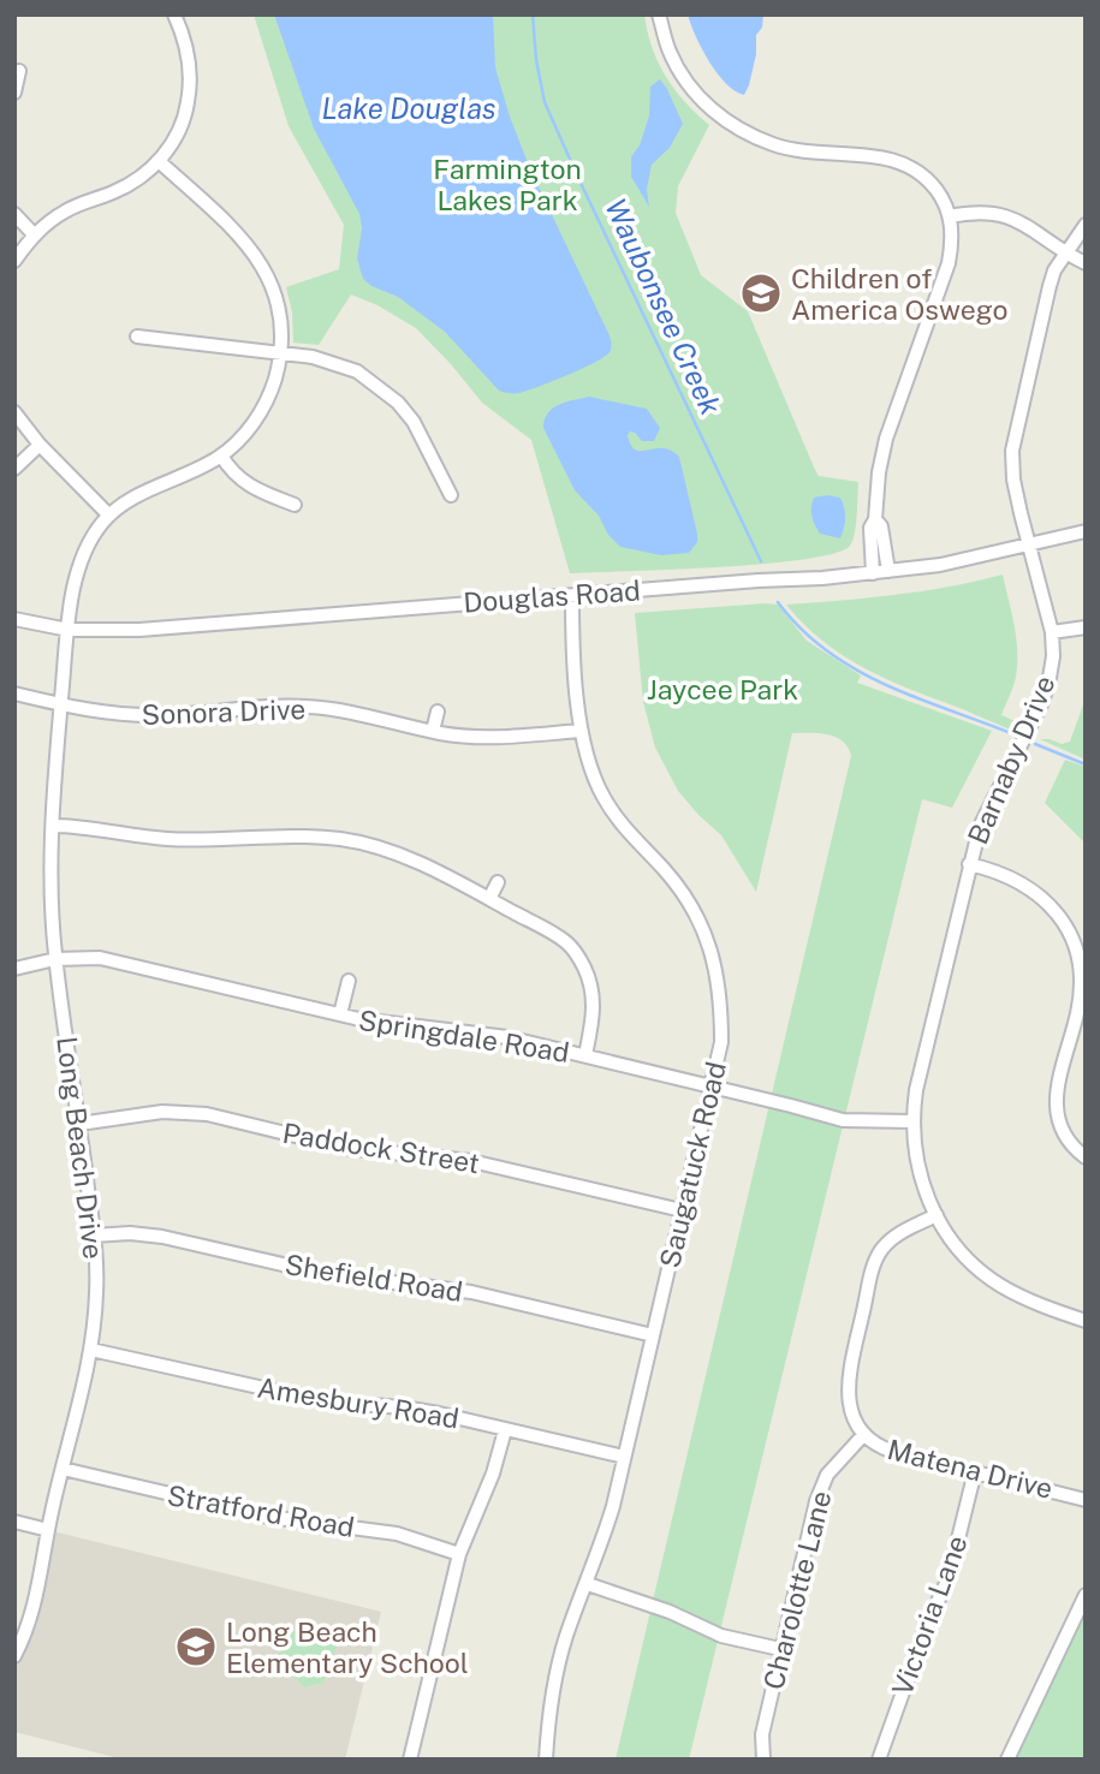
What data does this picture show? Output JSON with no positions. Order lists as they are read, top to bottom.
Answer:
{
  "streets": {
    "street": [
      "Douglas Road",
      "Sonora Drive",
      "Barnaby Drive",
      "Springdale Road",
      "Long Beach Drive",
      "Paddock Street",
      "Saugatuck Road",
      "Shefield Road",
      "Amesbury Road",
      "Matena Drive",
      "Stratford Road",
      "Charolotte Lane",
      "Victoria Lane"
    ]
  },
  "crossings": [
    ["Douglas Road", "Barnaby Drive"],
    ["Douglas Road", "Long Beach Drive"],
    ["Douglas Road", "Saugatuck Road"],
    ["Sonora Drive", "Long Beach Drive"],
    ["Sonora Drive", "Saugatuck Road"],
    ["Barnaby Drive", "Springdale Road"],
    ["Barnaby Drive", "Matena Drive"],
    ["Springdale Road", "Long Beach Drive"],
    ["Springdale Road", "Saugatuck Road"],
    ["Long Beach Drive", "Paddock Street"],
    ["Long Beach Drive", "Shefield Road"],
    ["Long Beach Drive", "Amesbury Road"],
    ["Long Beach Drive", "Stratford Road"],
    ["Paddock Street", "Saugatuck Road"],
    ["Saugatuck Road", "Shefield Road"],
    ["Saugatuck Road", "Amesbury Road"],
    ["Matena Drive", "Charolotte Lane"],
    ["Matena Drive", "Victoria Lane"]
  ],
  "water": ["Lake Douglas", "Waubonsee Creek"],
  "parks": ["Farmington Lakes Park", "Jaycee Park"],
  "places": {
    "school or university": ["Children of America Oswego", "Long Beach Elementary School"]
  }
}
